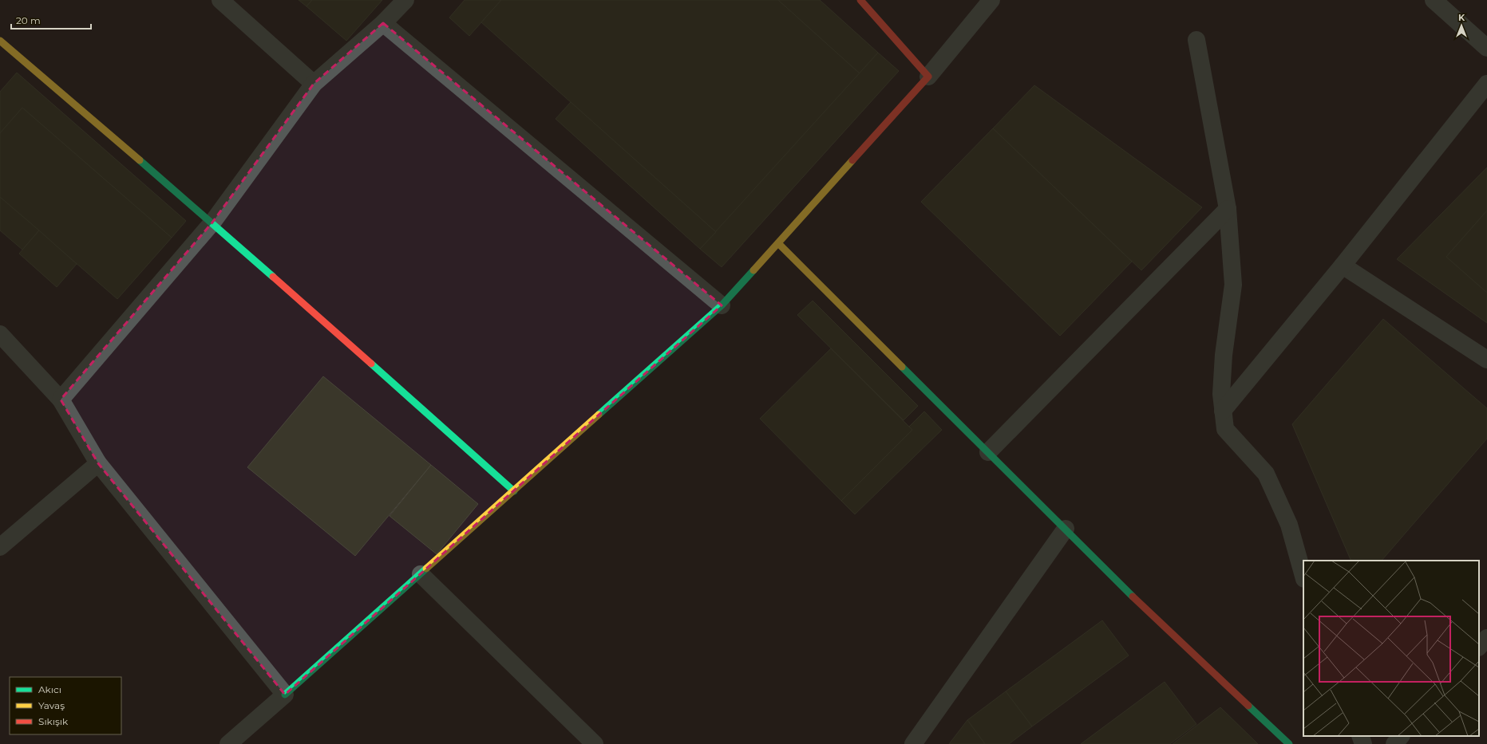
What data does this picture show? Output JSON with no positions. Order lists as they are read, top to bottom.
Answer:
{
  "legend": ["Akıcı", "Yavaş", "Sıkışık"],
  "scale_bar": "20 m",
  "north": "top"
}
